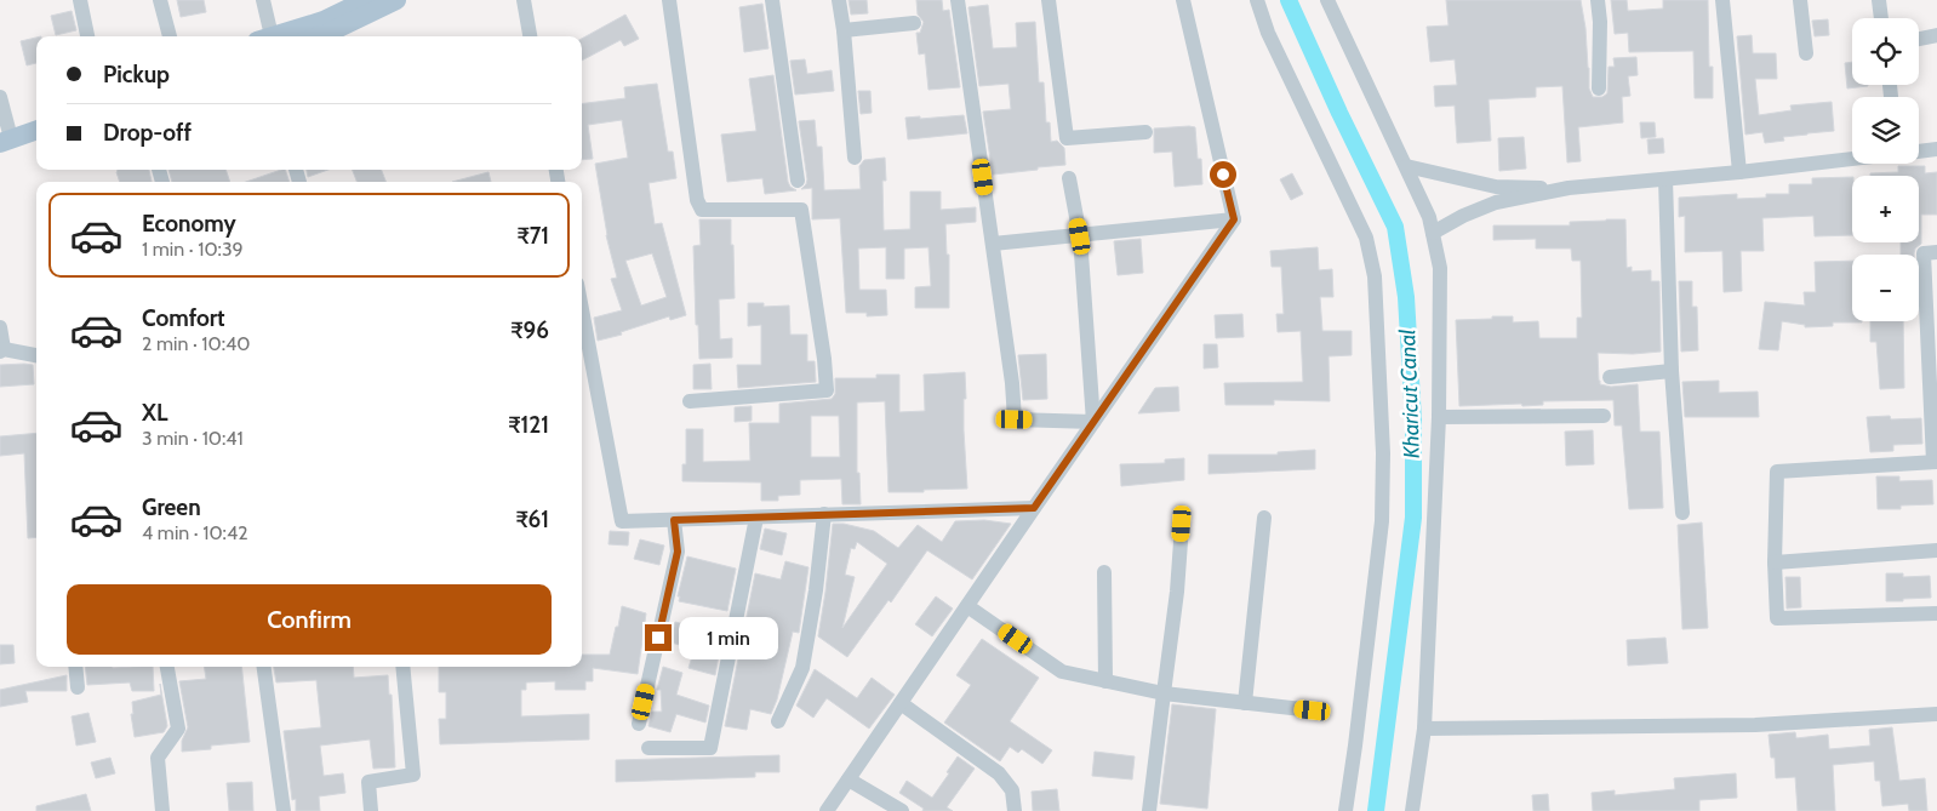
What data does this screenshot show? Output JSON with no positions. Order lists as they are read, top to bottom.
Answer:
{
  "water": ["Kharicut Canal"],
  "page": {
    "map_buttons": ["+", "−"],
    "banner": ["Pickup", "Drop-off"],
    "list": [
      {
        "name": "Economy",
        "note": "1 min · 10:39",
        "value": "₹71"
      },
      {
        "name": "Comfort",
        "note": "2 min · 10:40",
        "value": "₹96"
      },
      {
        "name": "XL",
        "note": "3 min · 10:41",
        "value": "₹121"
      },
      {
        "name": "Green",
        "note": "4 min · 10:42",
        "value": "₹61"
      }
    ],
    "buttons": "Confirm",
    "bubble": "1 min"
  }
}
